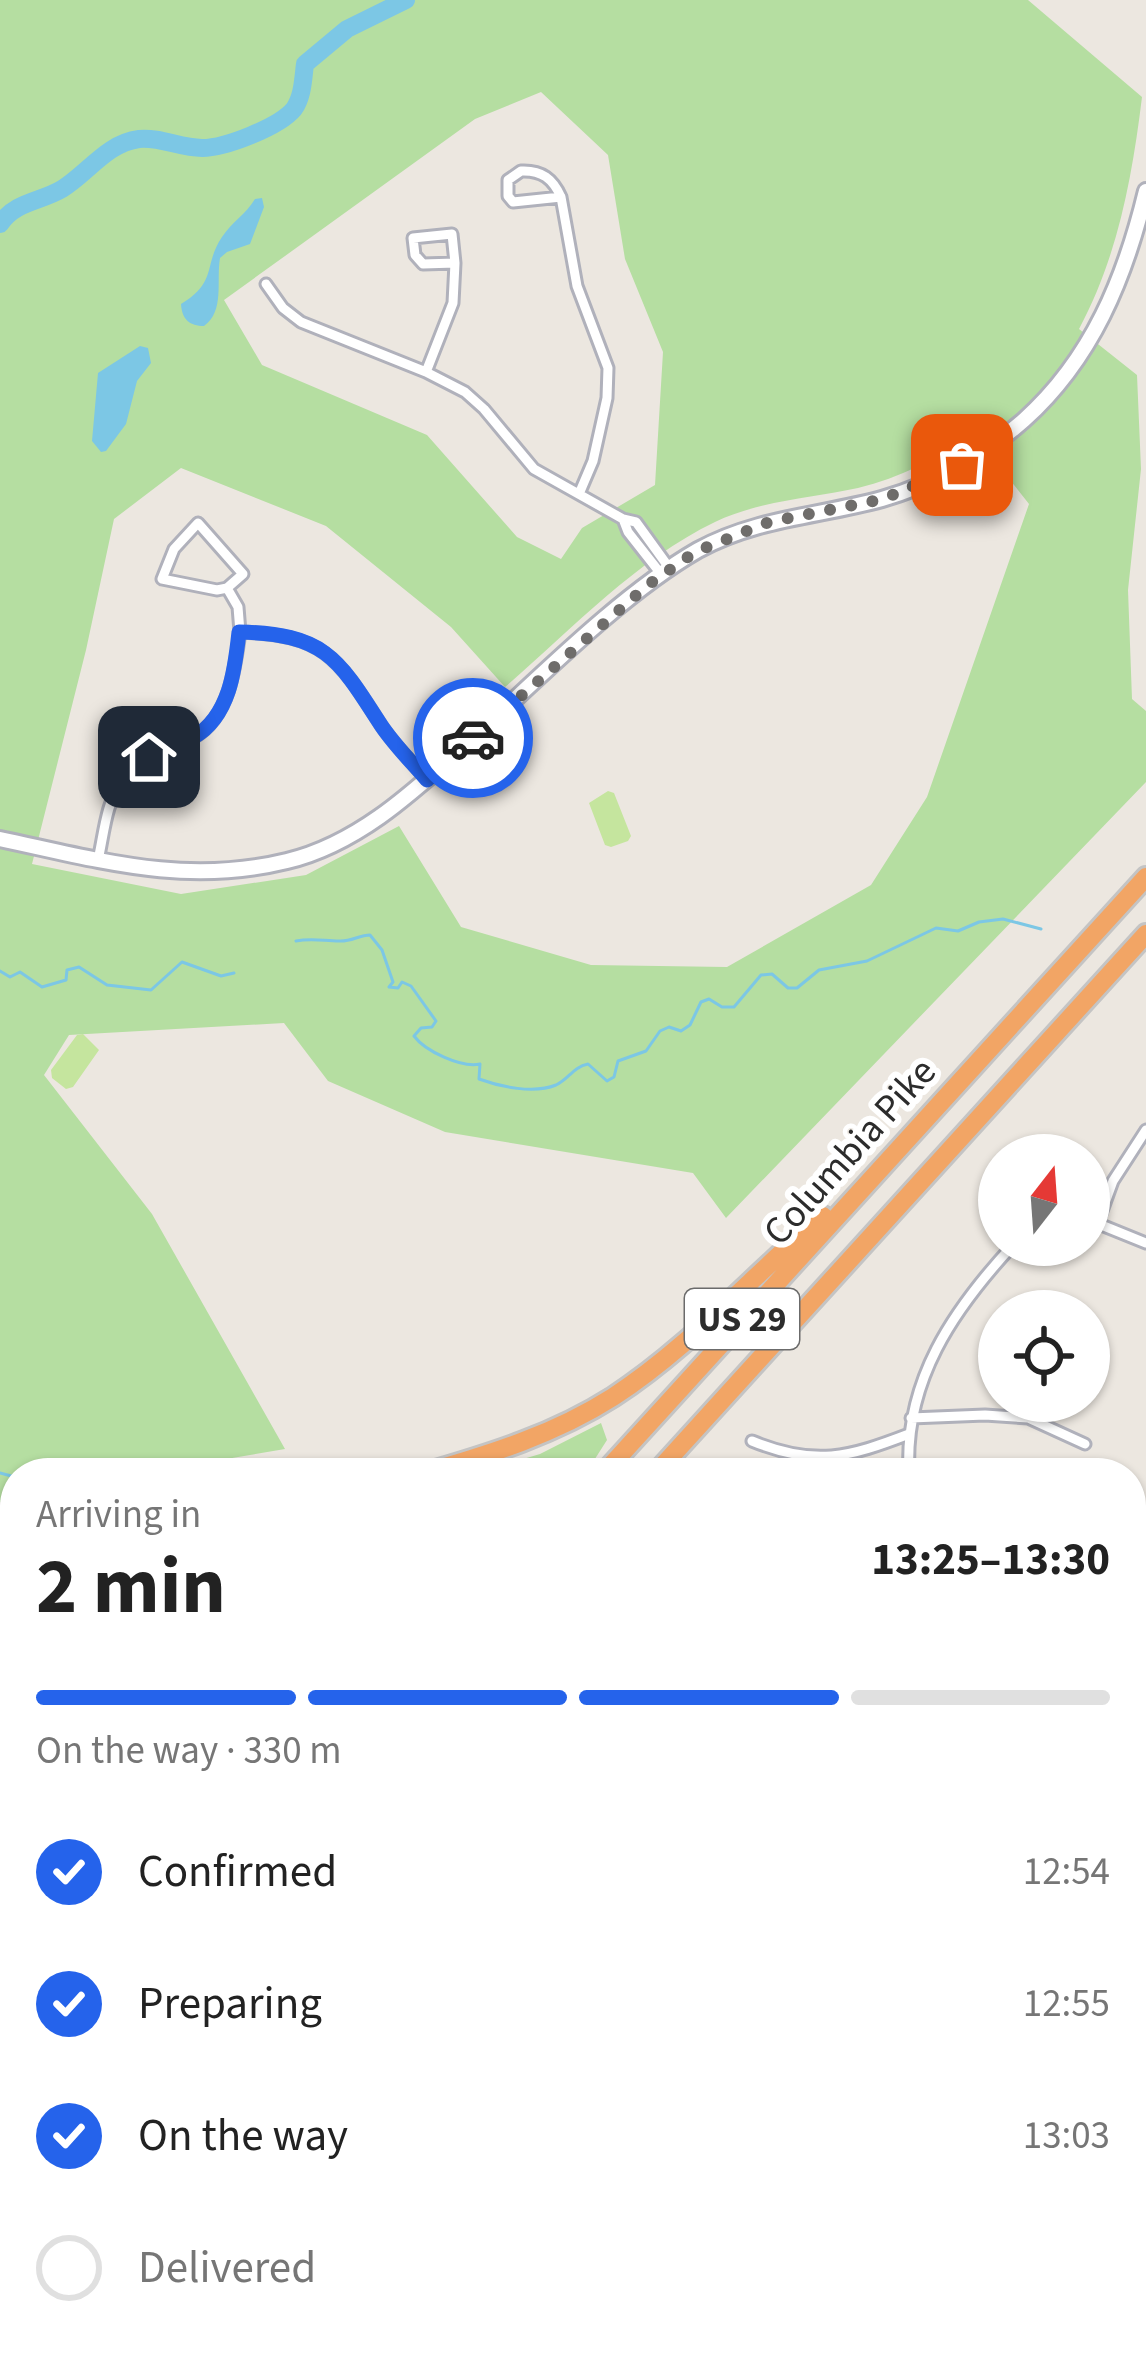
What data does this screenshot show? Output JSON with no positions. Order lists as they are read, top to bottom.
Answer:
{
  "streets": {
    "highway": ["Columbia Pike", "US 29"]
  },
  "north": "top",
  "page": {
    "heading": ["2 min", "Arriving in", "13:25–13:30"],
    "bar": "On the way · 330 m",
    "list": [
      ["Confirmed", "12:54"],
      ["Preparing", "12:55"],
      ["On the way", "13:03"],
      "Delivered"
    ]
  }
}
